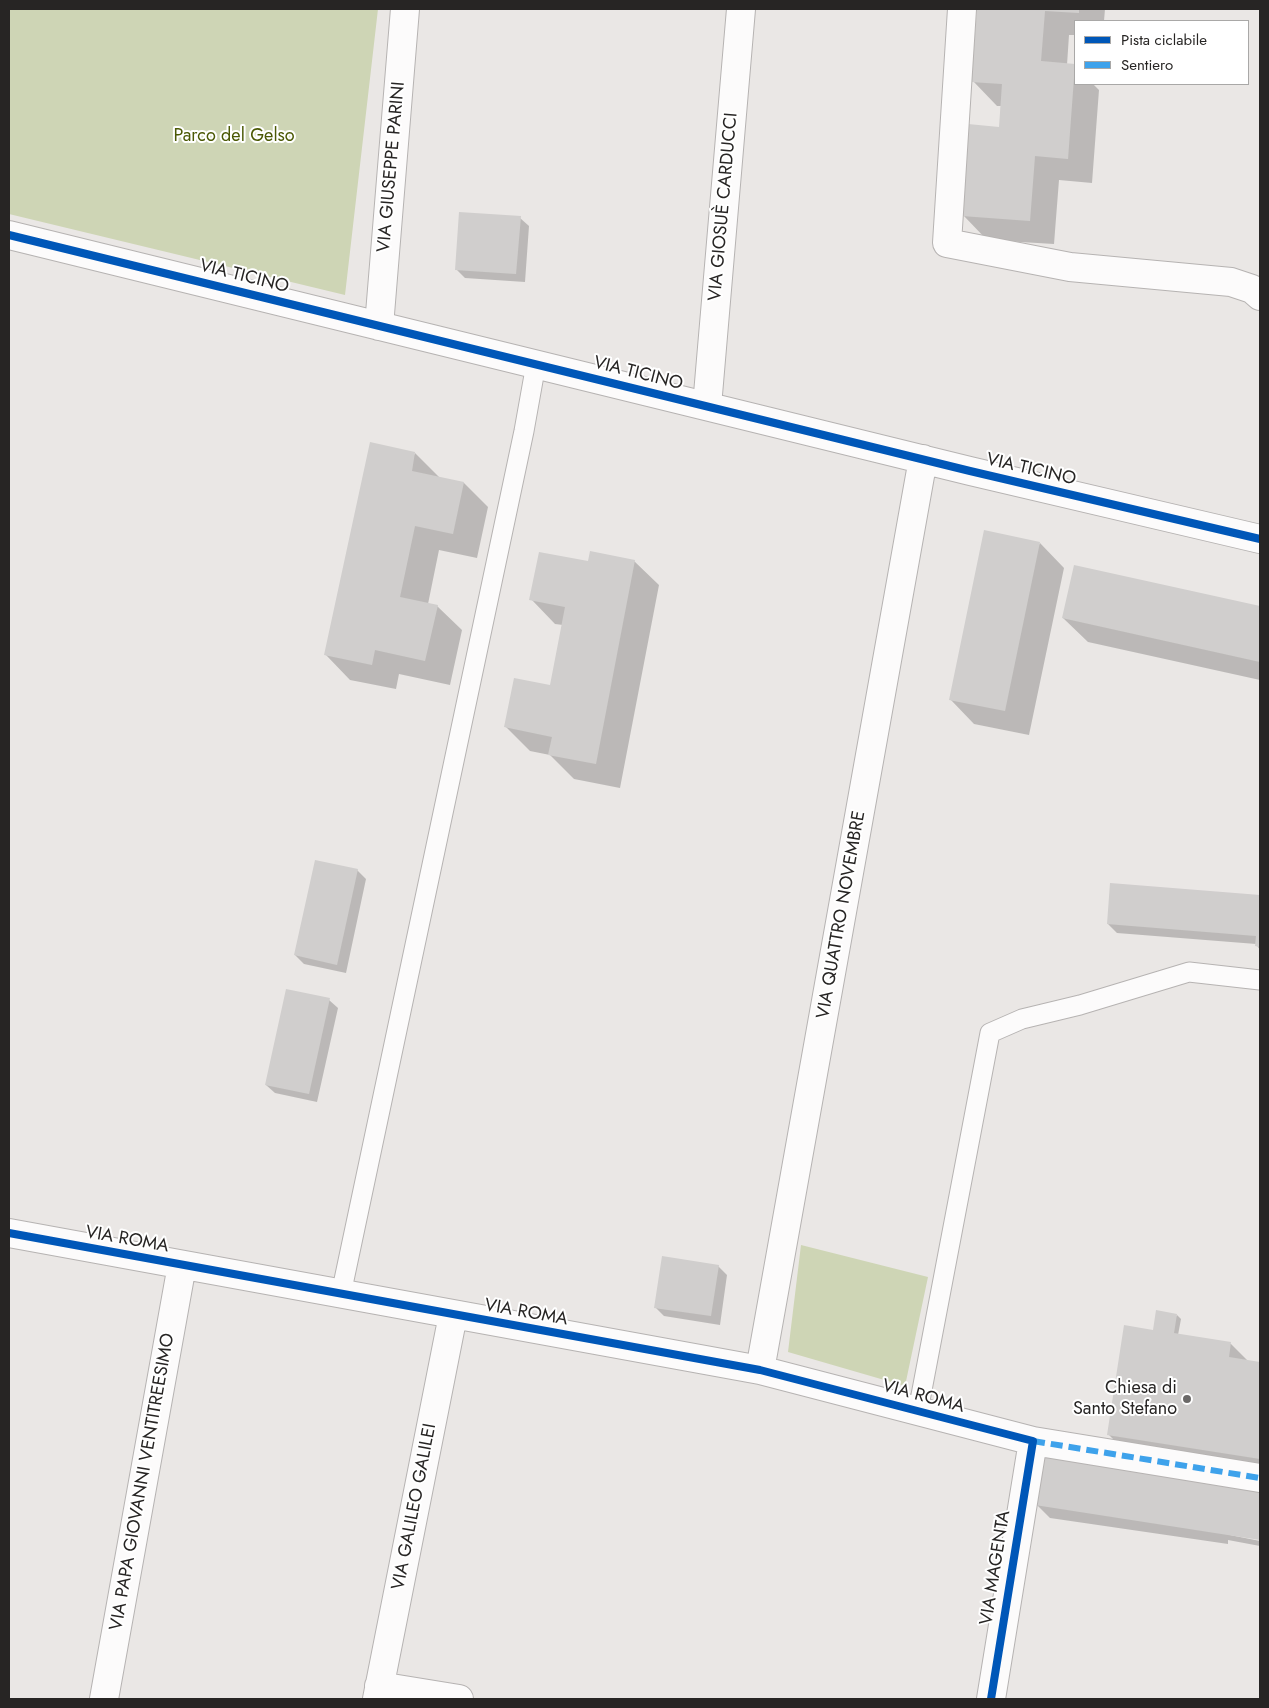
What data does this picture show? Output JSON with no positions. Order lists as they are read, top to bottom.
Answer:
{
  "streets": {
    "street": [
      "VIA GIUSEPPE PARINI",
      "VIA GIOSUÈ CARDUCCI",
      "VIA TICINO",
      "VIA QUATTRO NOVEMBRE",
      "VIA ROMA",
      "VIA PAPA GIOVANNI VENTITREESIMO",
      "VIA GALILEO GALILEI",
      "VIA MAGENTA"
    ]
  },
  "crossings": [
    ["VIA GIUSEPPE PARINI", "VIA TICINO"],
    ["VIA GIOSUÈ CARDUCCI", "VIA TICINO"],
    ["VIA TICINO", "VIA QUATTRO NOVEMBRE"],
    ["VIA QUATTRO NOVEMBRE", "VIA ROMA"],
    ["VIA ROMA", "VIA PAPA GIOVANNI VENTITREESIMO"],
    ["VIA ROMA", "VIA GALILEO GALILEI"],
    ["VIA ROMA", "VIA MAGENTA"]
  ],
  "parks": ["Parco del Gelso"],
  "places": ["Chiesa di Santo Stefano"],
  "legend": ["Pista ciclabile", "Sentiero"]
}
